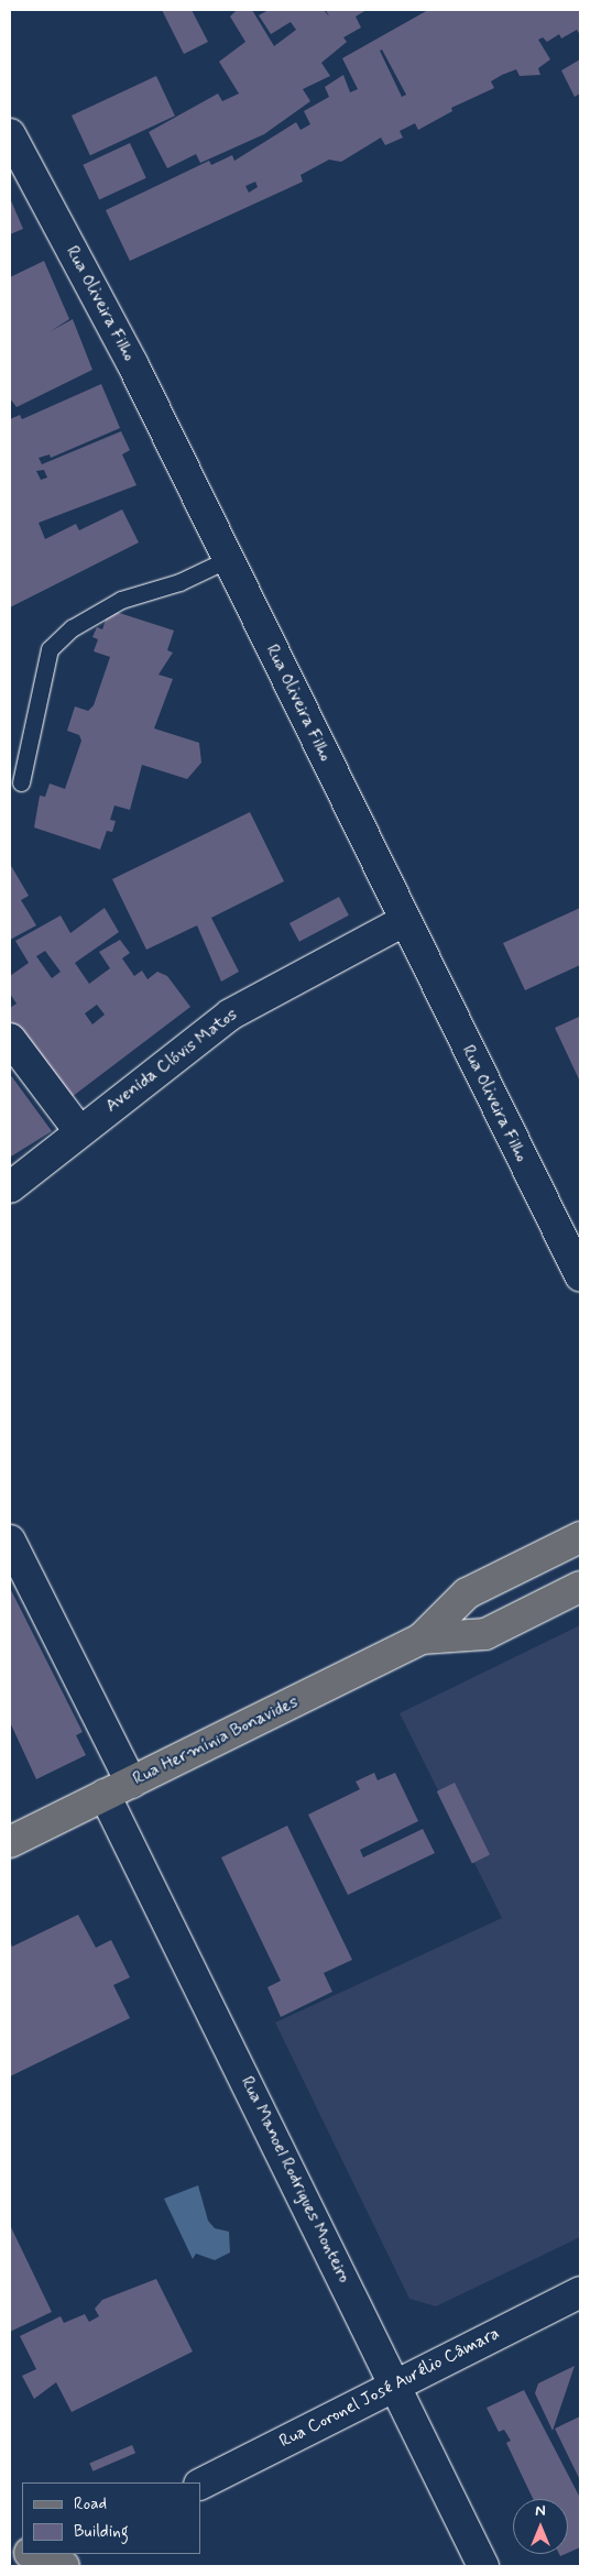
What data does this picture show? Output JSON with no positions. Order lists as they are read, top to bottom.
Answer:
{
  "streets": {
    "main road": ["Rua Hermínia Bonavides"],
    "street": [
      "Rua Oliveira Filho",
      "Avenida Clóvis Matos",
      "Rua Manoel Rodrigues Monteiro",
      "Rua Coronel José Aurélio Câmara"
    ]
  },
  "crossings": [
    ["Rua Oliveira Filho", "Avenida Clóvis Matos"],
    ["Rua Hermínia Bonavides", "Rua Manoel Rodrigues Monteiro"],
    ["Rua Manoel Rodrigues Monteiro", "Rua Coronel José Aurélio Câmara"]
  ],
  "legend": ["Road", "Building"],
  "north": "top"
}
